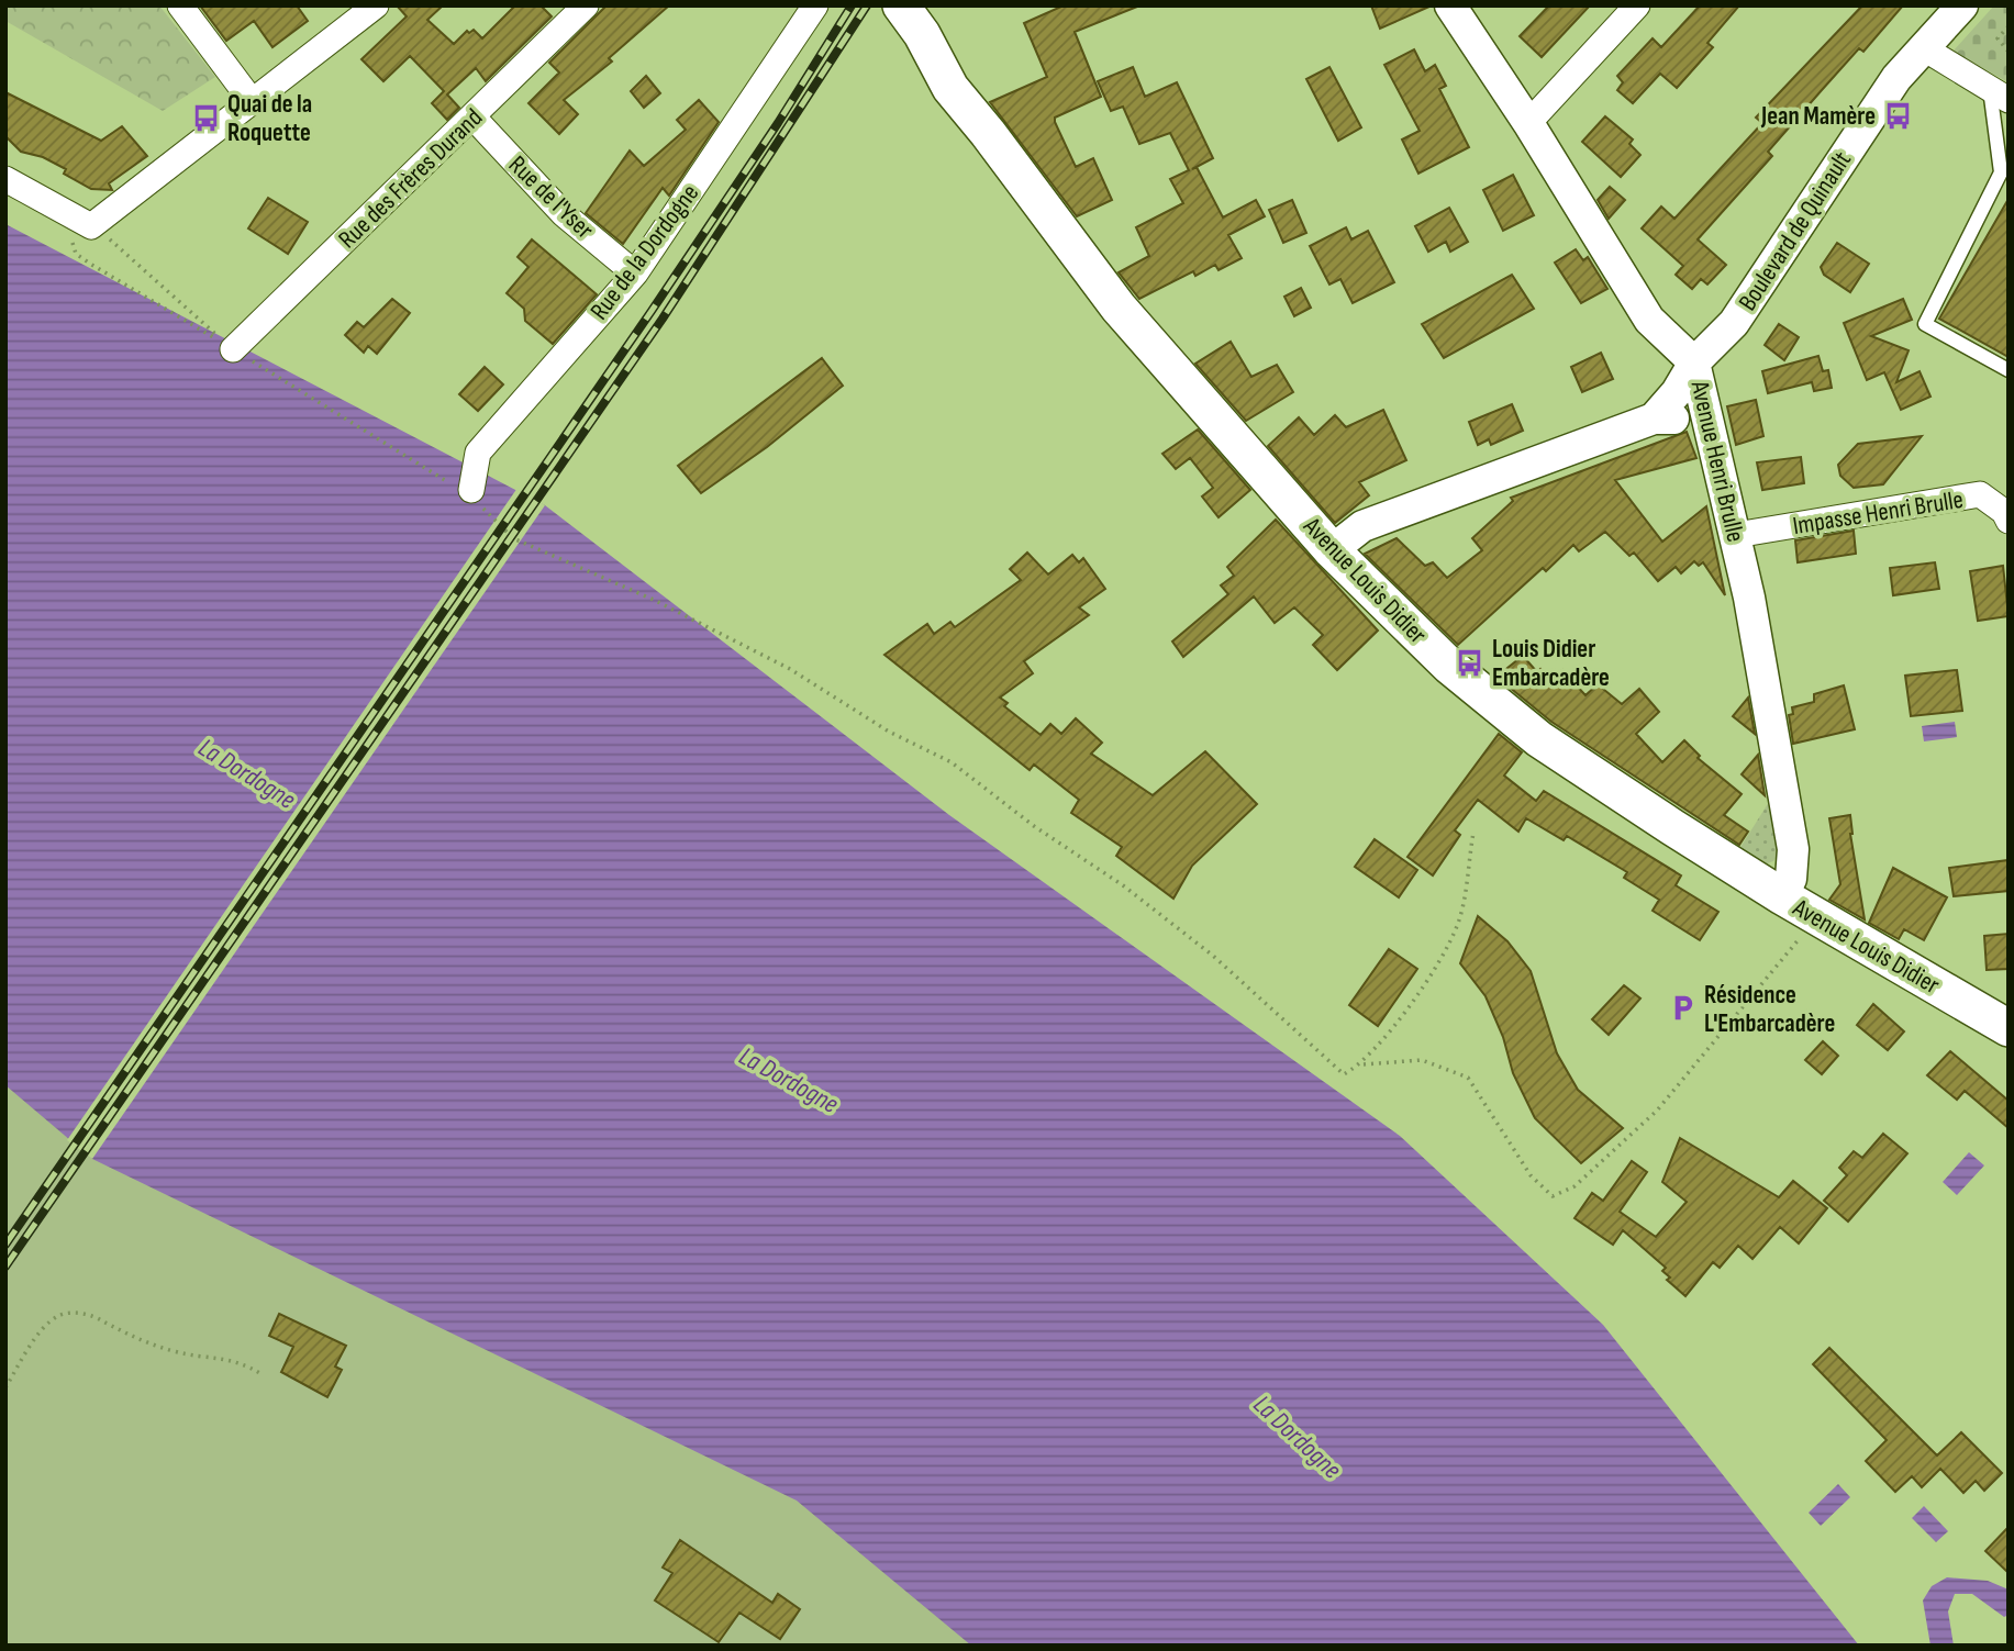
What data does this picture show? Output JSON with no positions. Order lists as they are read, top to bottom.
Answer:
{
  "streets": {
    "main road": ["Avenue Louis Didier"],
    "street": [
      "Rue des Frères Durand",
      "Rue de l'Yser",
      "Boulevard de Quinault",
      "Rue de la Dordogne",
      "Avenue Henri Brulle",
      "Impasse Henri Brulle"
    ]
  },
  "crossings": [
    ["Rue des Frères Durand", "Rue de l'Yser"],
    ["Rue de l'Yser", "Rue de la Dordogne"],
    ["Boulevard de Quinault", "Avenue Henri Brulle"],
    ["Boulevard de Quinault", "Avenue Louis Didier"],
    ["Avenue Henri Brulle", "Impasse Henri Brulle"],
    ["Avenue Henri Brulle", "Avenue Louis Didier"]
  ],
  "water": ["La Dordogne"],
  "places": {
    "bus stop": ["Jean Mamère", "Quai de la Roquette", "Louis Didier Embarcadère"],
    "parking": ["Résidence L'Embarcadère"]
  }
}
